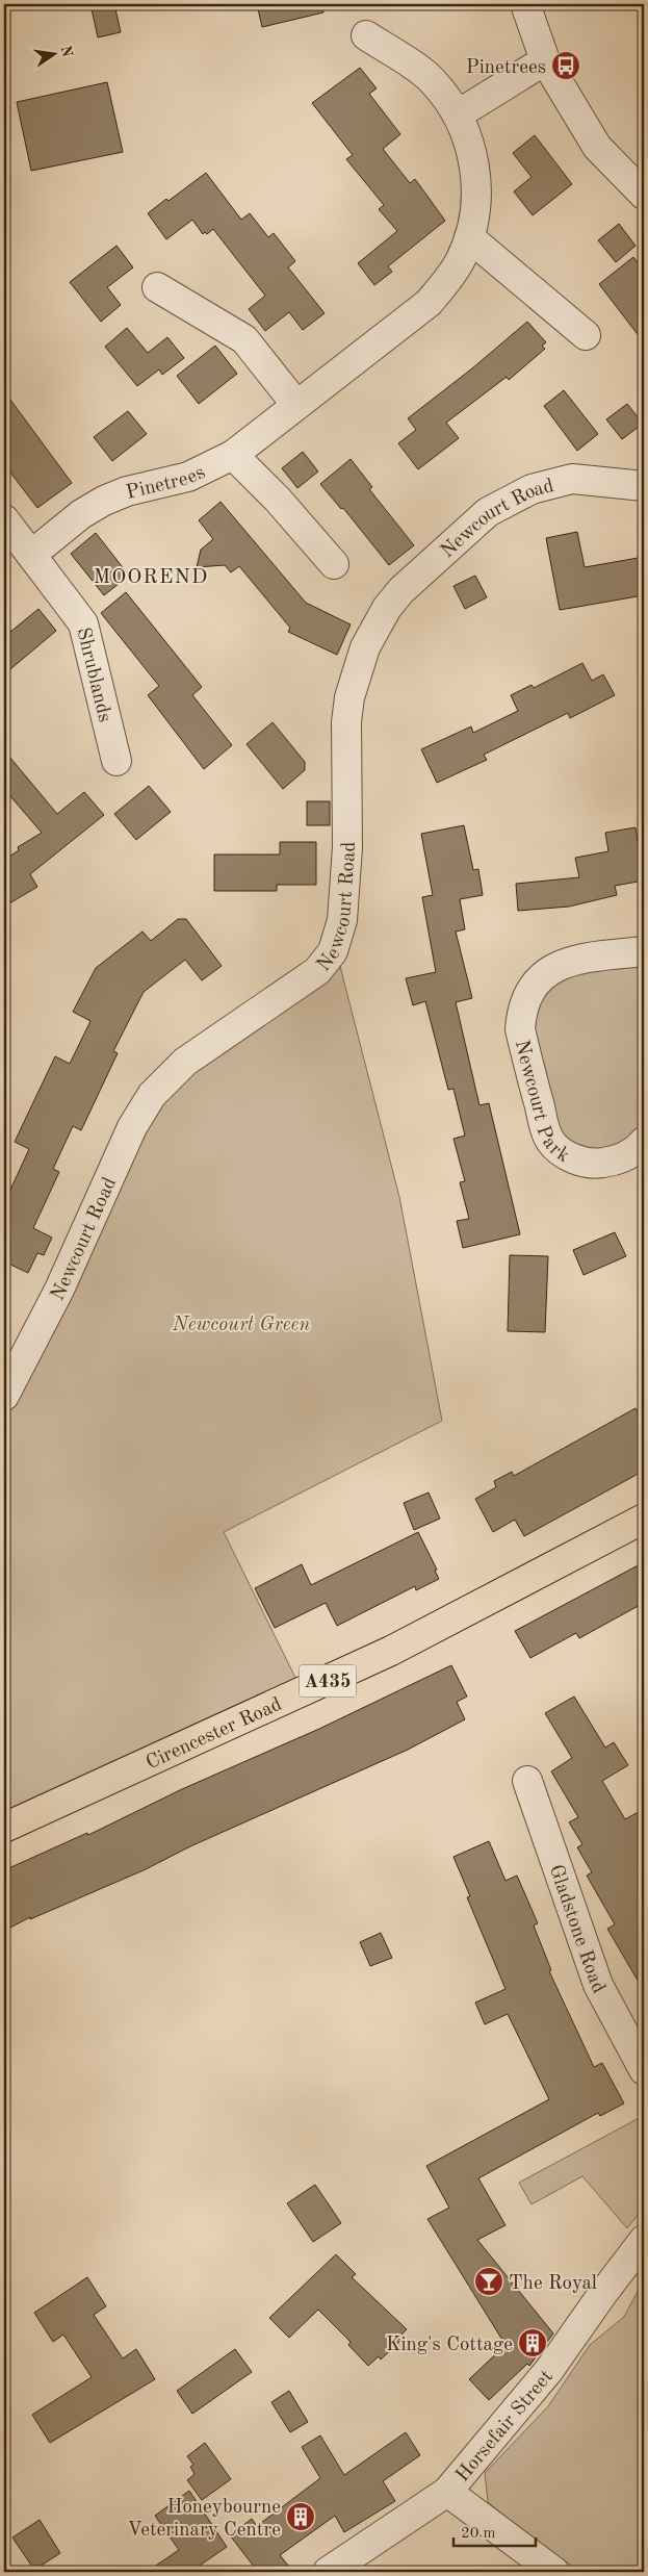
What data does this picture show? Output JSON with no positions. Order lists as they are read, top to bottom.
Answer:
{
  "streets": {
    "main road": ["A435", "Cirencester Road"],
    "street": [
      "Pinetrees",
      "Newcourt Road",
      "Shrublands",
      "Newcourt Park",
      "Gladstone Road",
      "Horsefair Street"
    ]
  },
  "crossings": [
    ["Pinetrees", "Shrublands"]
  ],
  "districts": ["MOOREND"],
  "parks": ["Newcourt Green"],
  "places": {
    "bus stop": ["Pinetrees"],
    "bar": ["The Royal"],
    "building": ["King's Cottage", "Honeybourne Veterinary Centre"]
  },
  "scale_bar": "20 m",
  "north": "right"
}
